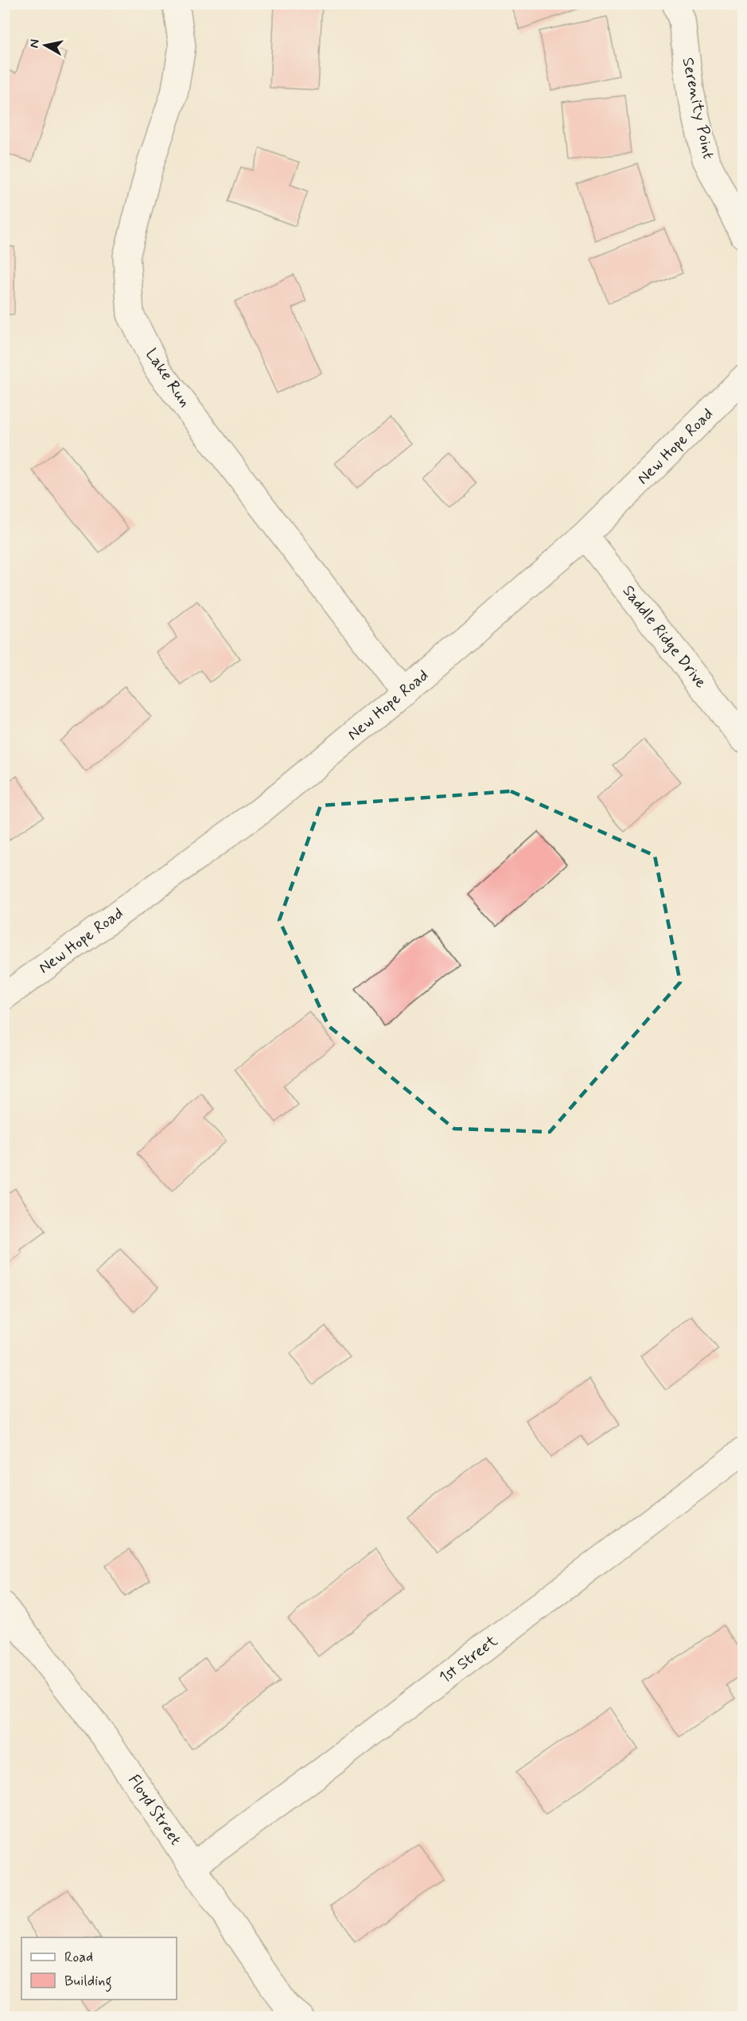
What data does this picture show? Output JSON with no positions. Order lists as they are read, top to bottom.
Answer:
{
  "streets": {
    "street": [
      "Serenity Point",
      "Lake Run",
      "New Hope Road",
      "Saddle Ridge Drive",
      "1st Street",
      "Floyd Street"
    ]
  },
  "crossings": [
    ["Lake Run", "New Hope Road"],
    ["New Hope Road", "Saddle Ridge Drive"],
    ["1st Street", "Floyd Street"]
  ],
  "legend": ["Road", "Building"],
  "north": "left"
}
